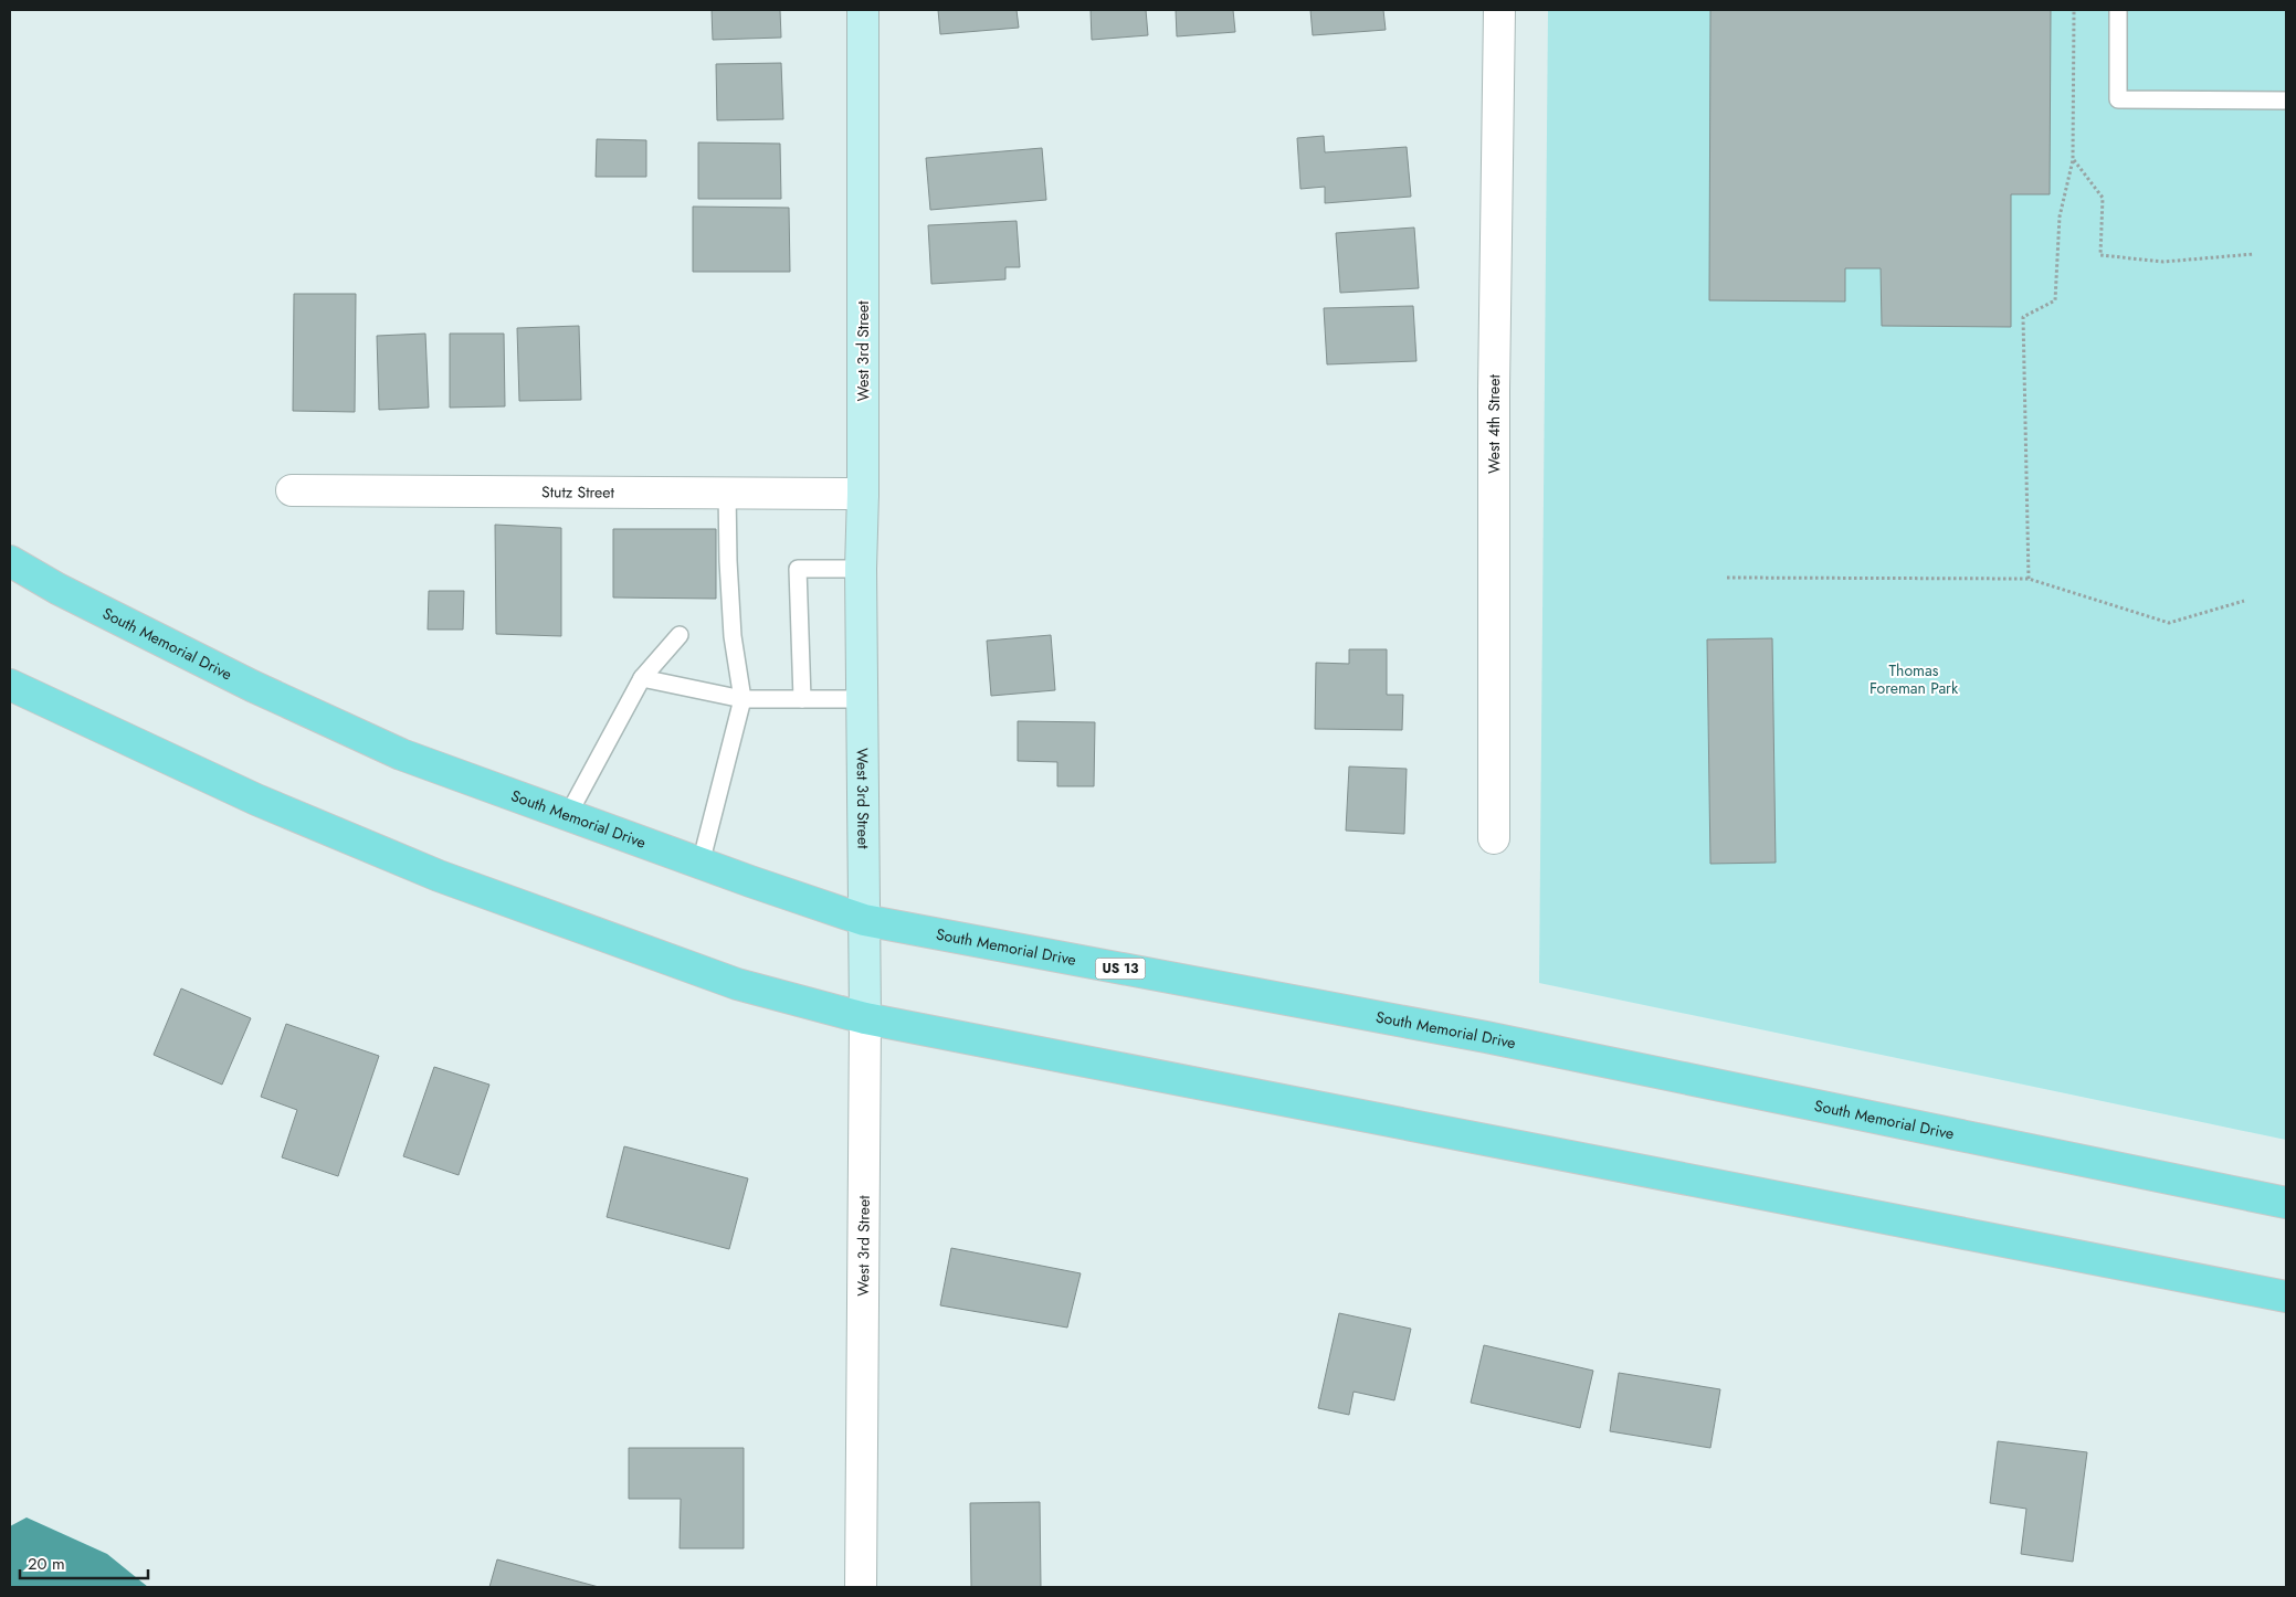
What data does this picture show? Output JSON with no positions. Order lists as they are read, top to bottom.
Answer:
{
  "streets": {
    "main road": ["South Memorial Drive", "US 13"],
    "street": ["West 3rd Street", "West 4th Street", "Stutz Street"]
  },
  "crossings": [
    ["West 3rd Street", "Stutz Street"],
    ["West 3rd Street", "South Memorial Drive"]
  ],
  "parks": ["Thomas Foreman Park"],
  "scale_bar": "20 m"
}
